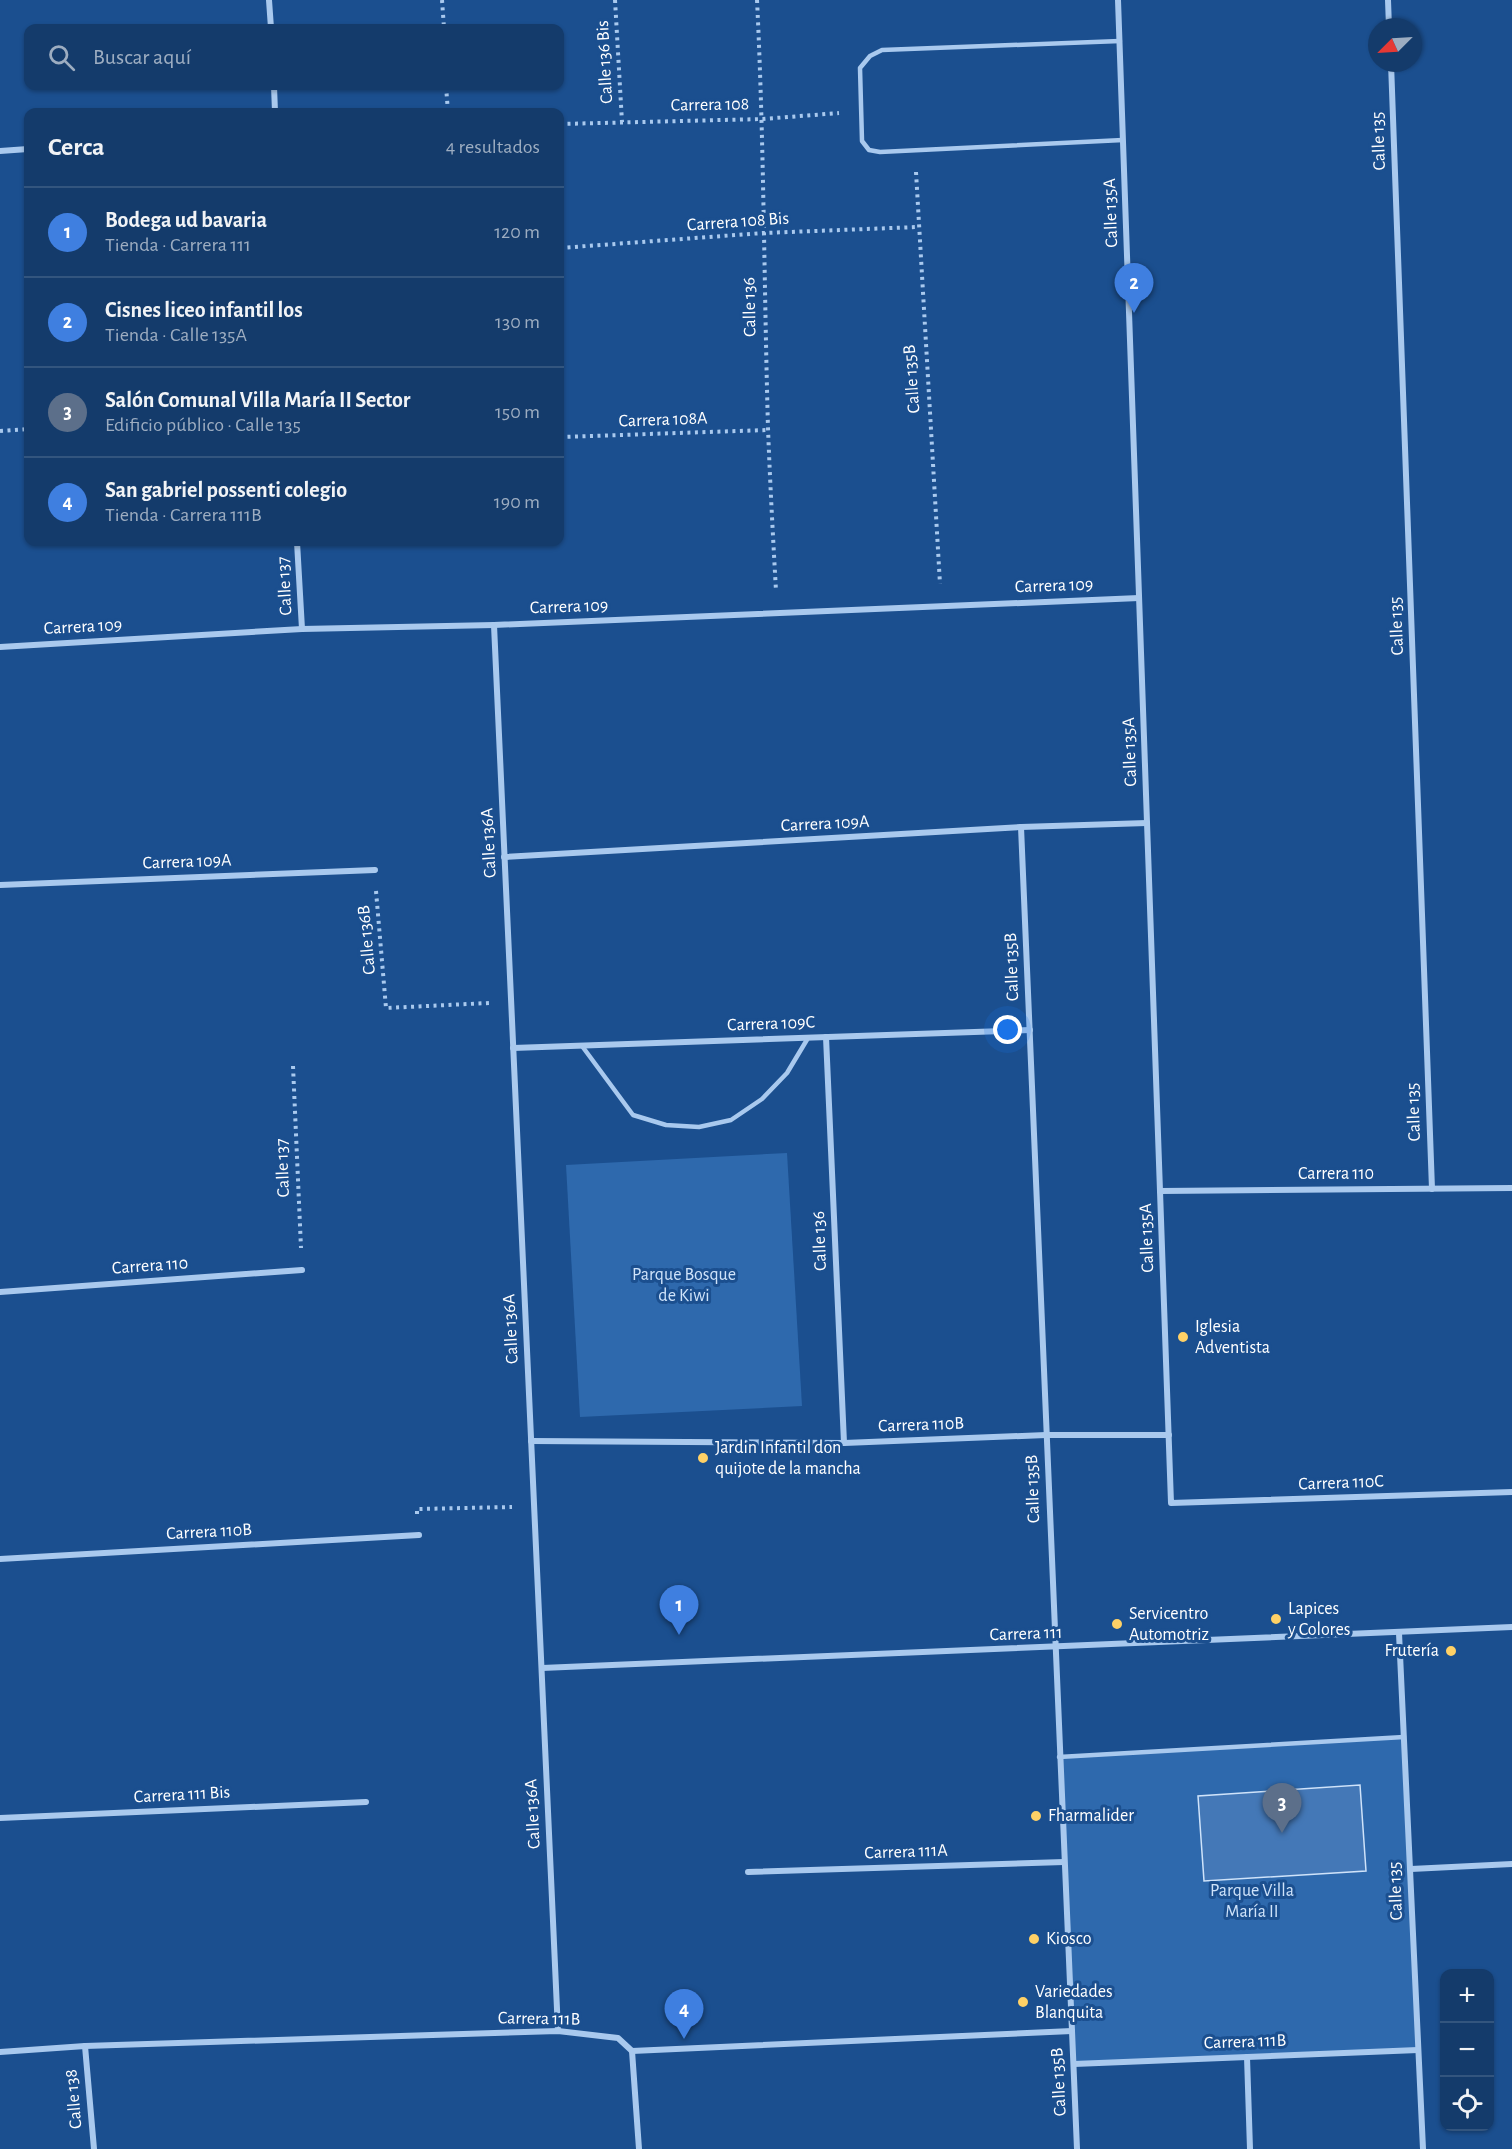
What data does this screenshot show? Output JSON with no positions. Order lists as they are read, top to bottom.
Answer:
{
  "streets": {
    "street": [
      "Calle 135",
      "Calle 135A",
      "Calle 136",
      "Calle 135B",
      "Calle 137",
      "Carrera 109",
      "Carrera 109A",
      "Calle 136A",
      "Carrera 109C",
      "Carrera 110",
      "Carrera 110B",
      "Carrera 110C",
      "Carrera 111",
      "Carrera 111 Bis",
      "Carrera 111A",
      "Carrera 111B",
      "Calle 138"
    ],
    "path": [
      "Calle 136 Bis",
      "Carrera 108",
      "Carrera 108 Bis",
      "Carrera 108A",
      "Calle 136B"
    ]
  },
  "crossings": [
    ["Calle 136 Bis", "Carrera 108"],
    ["Carrera 108", "Calle 136"],
    ["Calle 135", "Carrera 110"],
    ["Calle 135", "Carrera 111"],
    ["Calle 135", "Carrera 111B"],
    ["Calle 135A", "Carrera 109"],
    ["Calle 135A", "Carrera 109A"],
    ["Calle 135A", "Carrera 110"],
    ["Calle 135A", "Carrera 110B"],
    ["Calle 135A", "Carrera 110C"],
    ["Carrera 108 Bis", "Calle 136"],
    ["Carrera 108 Bis", "Calle 135B"],
    ["Calle 136", "Carrera 108A"],
    ["Calle 136", "Carrera 109"],
    ["Calle 136", "Carrera 109C"],
    ["Calle 136", "Carrera 110B"],
    ["Calle 135B", "Carrera 109"],
    ["Calle 135B", "Carrera 109A"],
    ["Calle 135B", "Carrera 109C"],
    ["Calle 135B", "Carrera 110B"],
    ["Calle 135B", "Carrera 111"],
    ["Calle 135B", "Carrera 111A"],
    ["Calle 135B", "Carrera 111B"],
    ["Calle 137", "Carrera 109"],
    ["Calle 137", "Carrera 110"],
    ["Carrera 109", "Calle 136A"],
    ["Carrera 109A", "Calle 136A"],
    ["Carrera 109A", "Calle 136B"],
    ["Calle 136A", "Calle 136B"],
    ["Calle 136A", "Carrera 109C"],
    ["Calle 136A", "Carrera 110B"],
    ["Calle 136A", "Carrera 111"],
    ["Calle 136A", "Carrera 111B"],
    ["Carrera 111B", "Calle 138"]
  ],
  "parks": ["Parque Bosque de Kiwi", "Parque Villa María II"],
  "places": [
    "Iglesia Adventista",
    "Jardin Infantil don quijote de la mancha",
    "Lapices y Colores",
    "Servicentro Automotriz",
    "Frutería",
    "Fharmalider",
    "Kiosco",
    "Variedades Blanquita"
  ],
  "north": "bottom left",
  "page": {
    "search": "Buscar aquí",
    "heading": ["Cerca", "4 resultados"],
    "list": [
      {
        "mark": "1",
        "name": "Bodega ud bavaria",
        "note": "Tienda · Carrera 111",
        "value": "120 m"
      },
      {
        "mark": "2",
        "name": "Cisnes liceo infantil los",
        "note": "Tienda · Calle 135A",
        "value": "130 m"
      },
      {
        "mark": "3",
        "name": "Salón Comunal Villa María II Sector",
        "note": "Edificio público · Calle 135",
        "value": "150 m"
      },
      {
        "mark": "4",
        "name": "San gabriel possenti colegio",
        "note": "Tienda · Carrera 111B",
        "value": "190 m"
      }
    ],
    "pins": [
      "2",
      "1",
      "3",
      "4"
    ],
    "map_buttons": ["+", "−"]
  }
}
